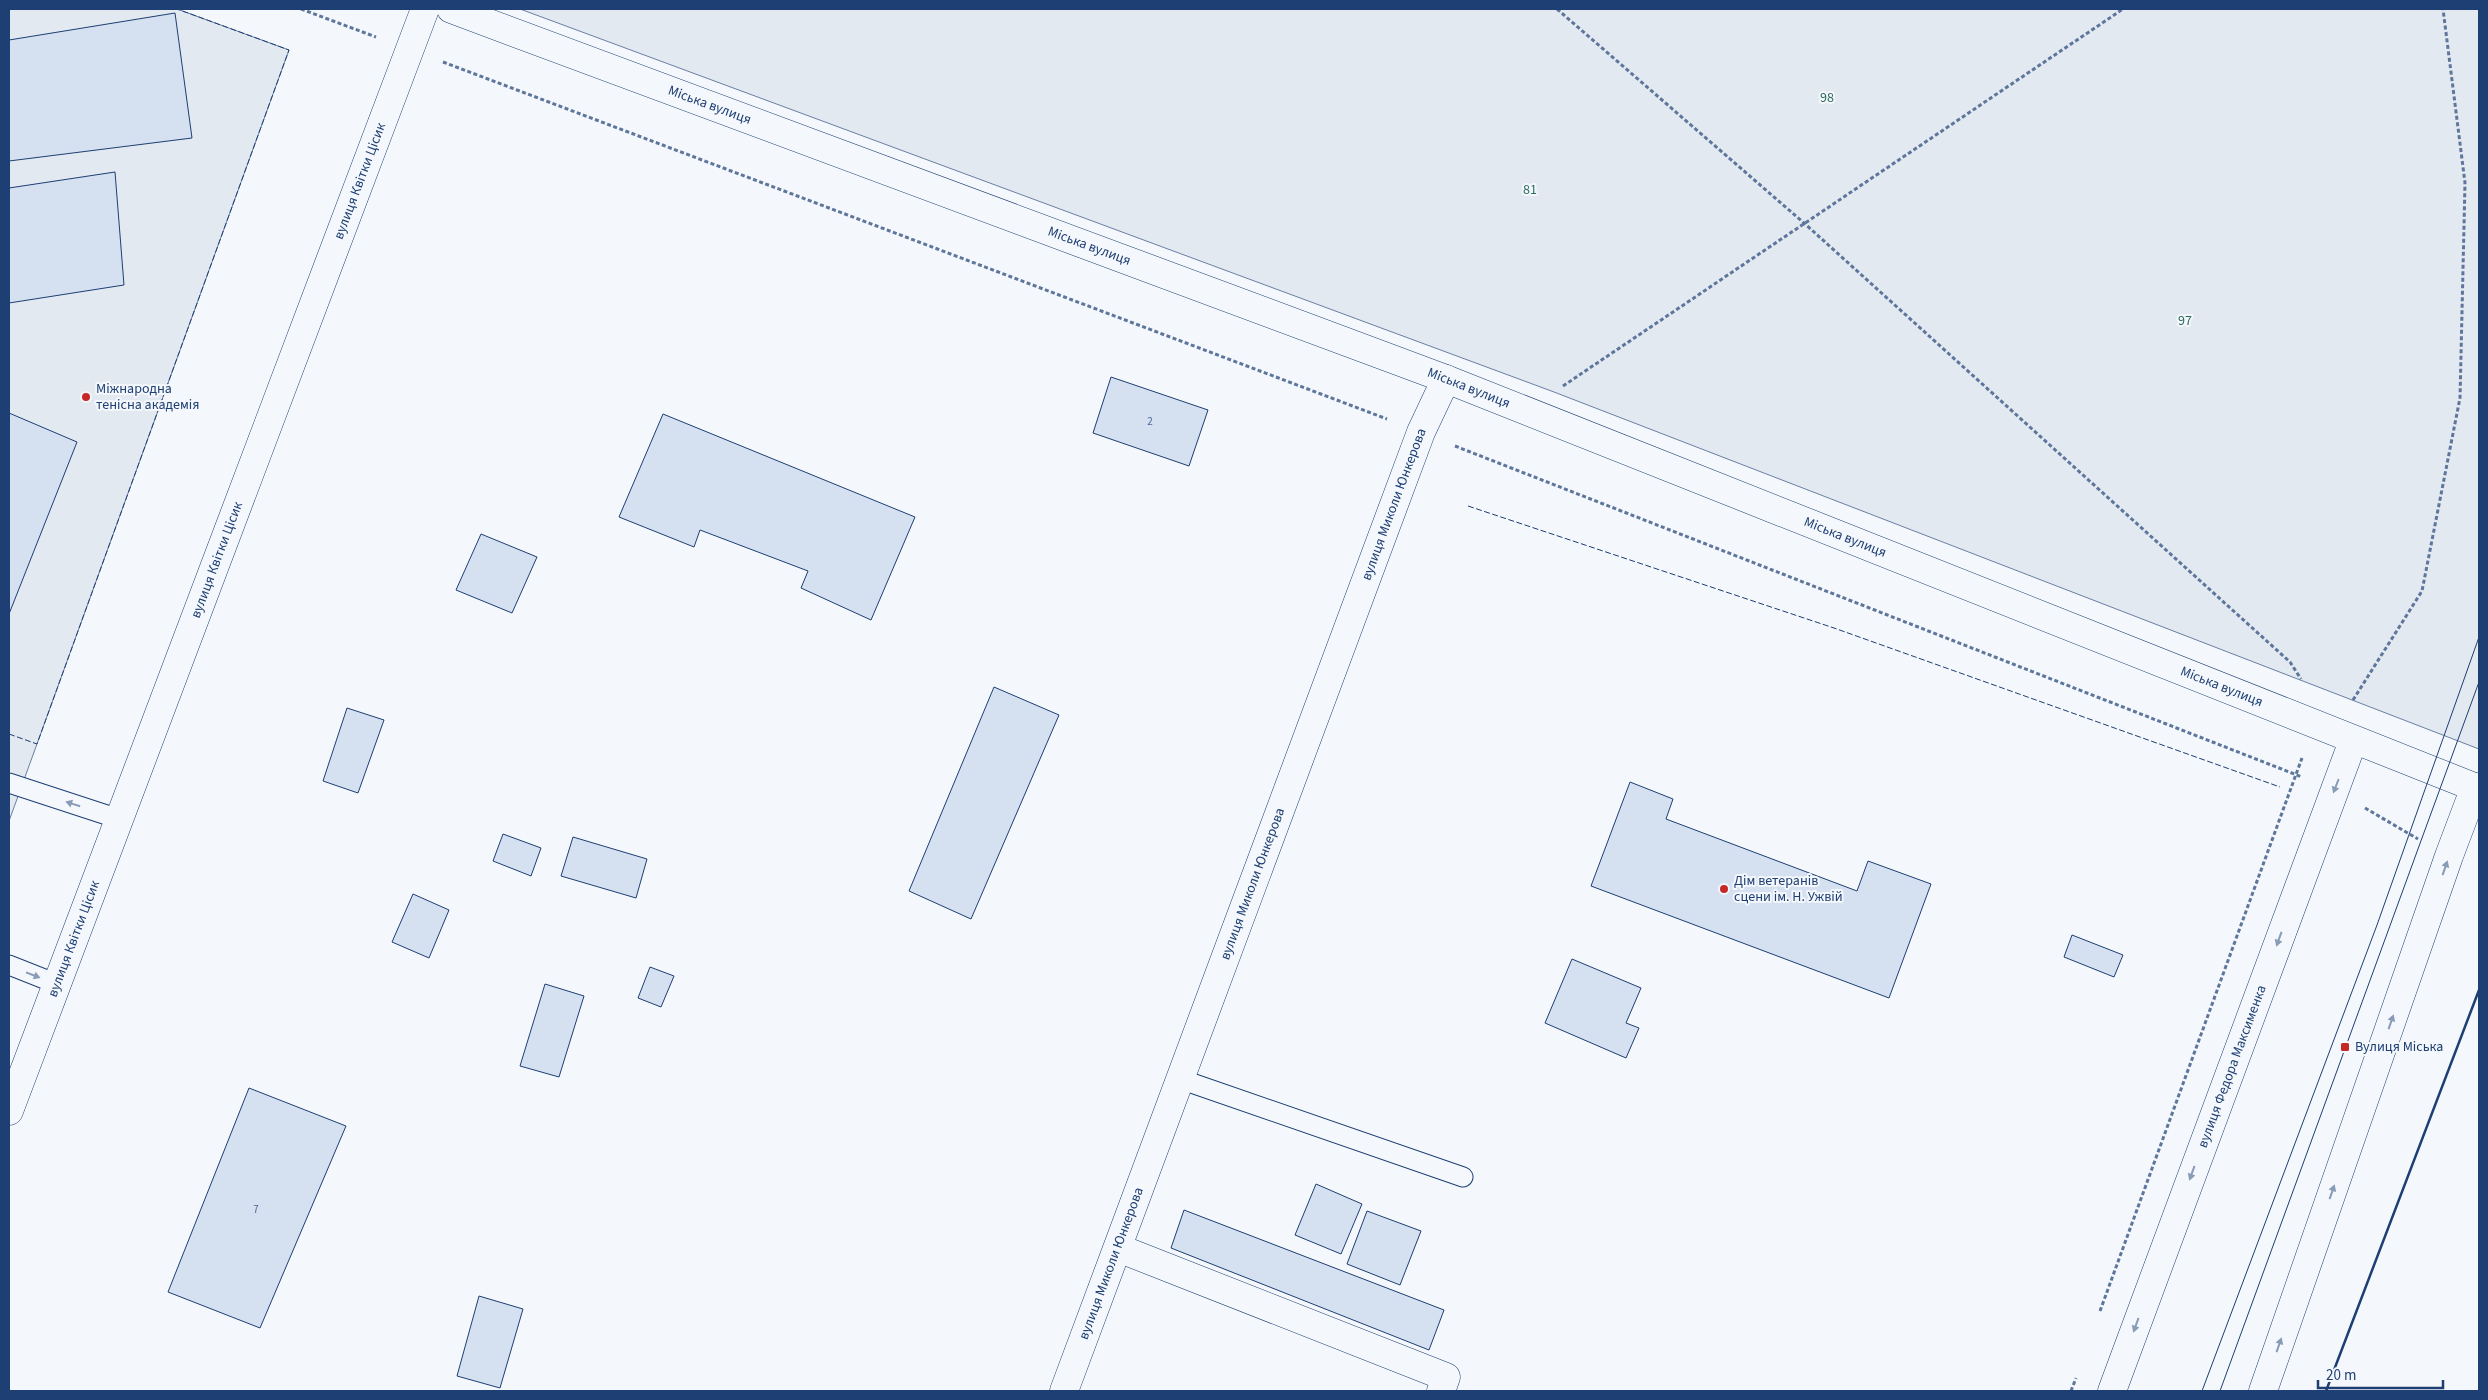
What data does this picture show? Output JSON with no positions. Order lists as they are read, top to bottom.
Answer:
{
  "streets": {
    "street": [
      "Міська вулиця",
      "вулиця Квітки Цісик",
      "вулиця Миколи Юнкерова",
      "вулиця Федора Максименка"
    ]
  },
  "crossings": [
    ["Міська вулиця", "вулиця Миколи Юнкерова"],
    ["Міська вулиця", "вулиця Федора Максименка"]
  ],
  "parks": ["98", "81", "97"],
  "places": {
    "other": ["Міжнародна тенісна академія", "Дім ветеранів сцени ім. Н. Ужвій"],
    "transit": ["Вулиця Міська"]
  },
  "house_numbers": ["2", "7"],
  "scale_bar": "20 m"
}
